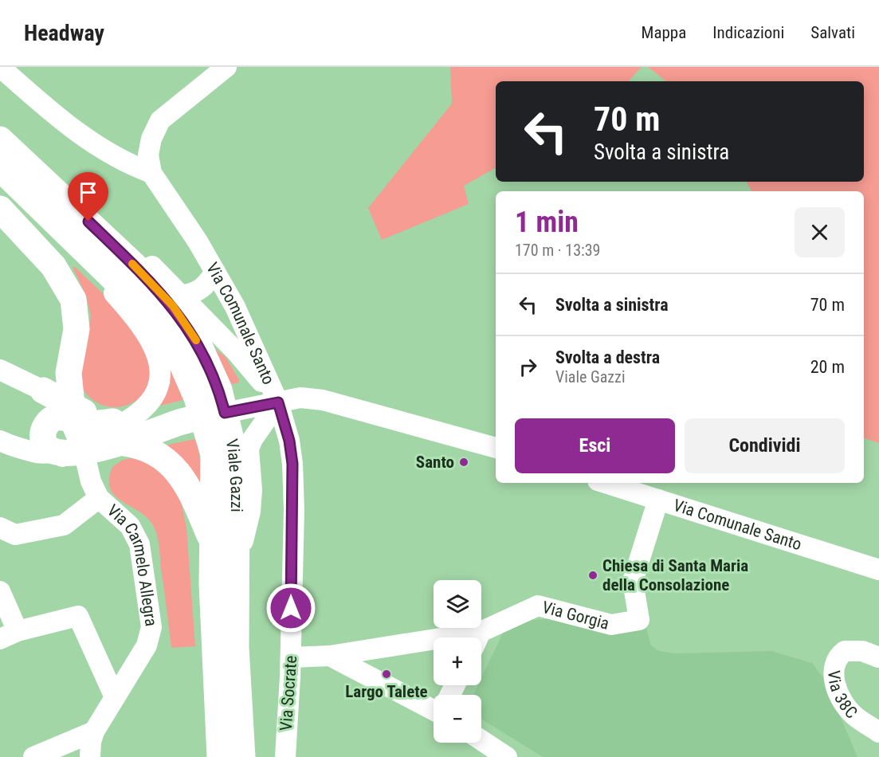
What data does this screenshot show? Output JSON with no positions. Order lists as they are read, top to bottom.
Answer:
{
  "streets": {
    "main road": ["Viale Gazzi"],
    "street": [
      "Via Comunale Santo",
      "Via Carmelo Allegra",
      "Via Gorgia",
      "Via 38C",
      "Via Socrate"
    ]
  },
  "crossings": [
    ["Via Comunale Santo", "Via Gorgia"],
    ["Via Comunale Santo", "Via Socrate"]
  ],
  "places": ["Santo", "Chiesa di Santa Maria della Consolazione", "Largo Talete"],
  "page": {
    "header": "Headway",
    "nav": ["Mappa", "Indicazioni", "Salvati"],
    "turn": ["70 m", "Svolta a sinistra"],
    "heading": ["1 min", "170 m · 13:39"],
    "list": [
      {
        "name": "Svolta a sinistra",
        "value": "70 m"
      },
      {
        "name": "Svolta a destra",
        "note": "Viale Gazzi",
        "value": "20 m"
      }
    ],
    "buttons": ["Esci", "Condividi"],
    "map_buttons": ["+", "−"]
  }
}
